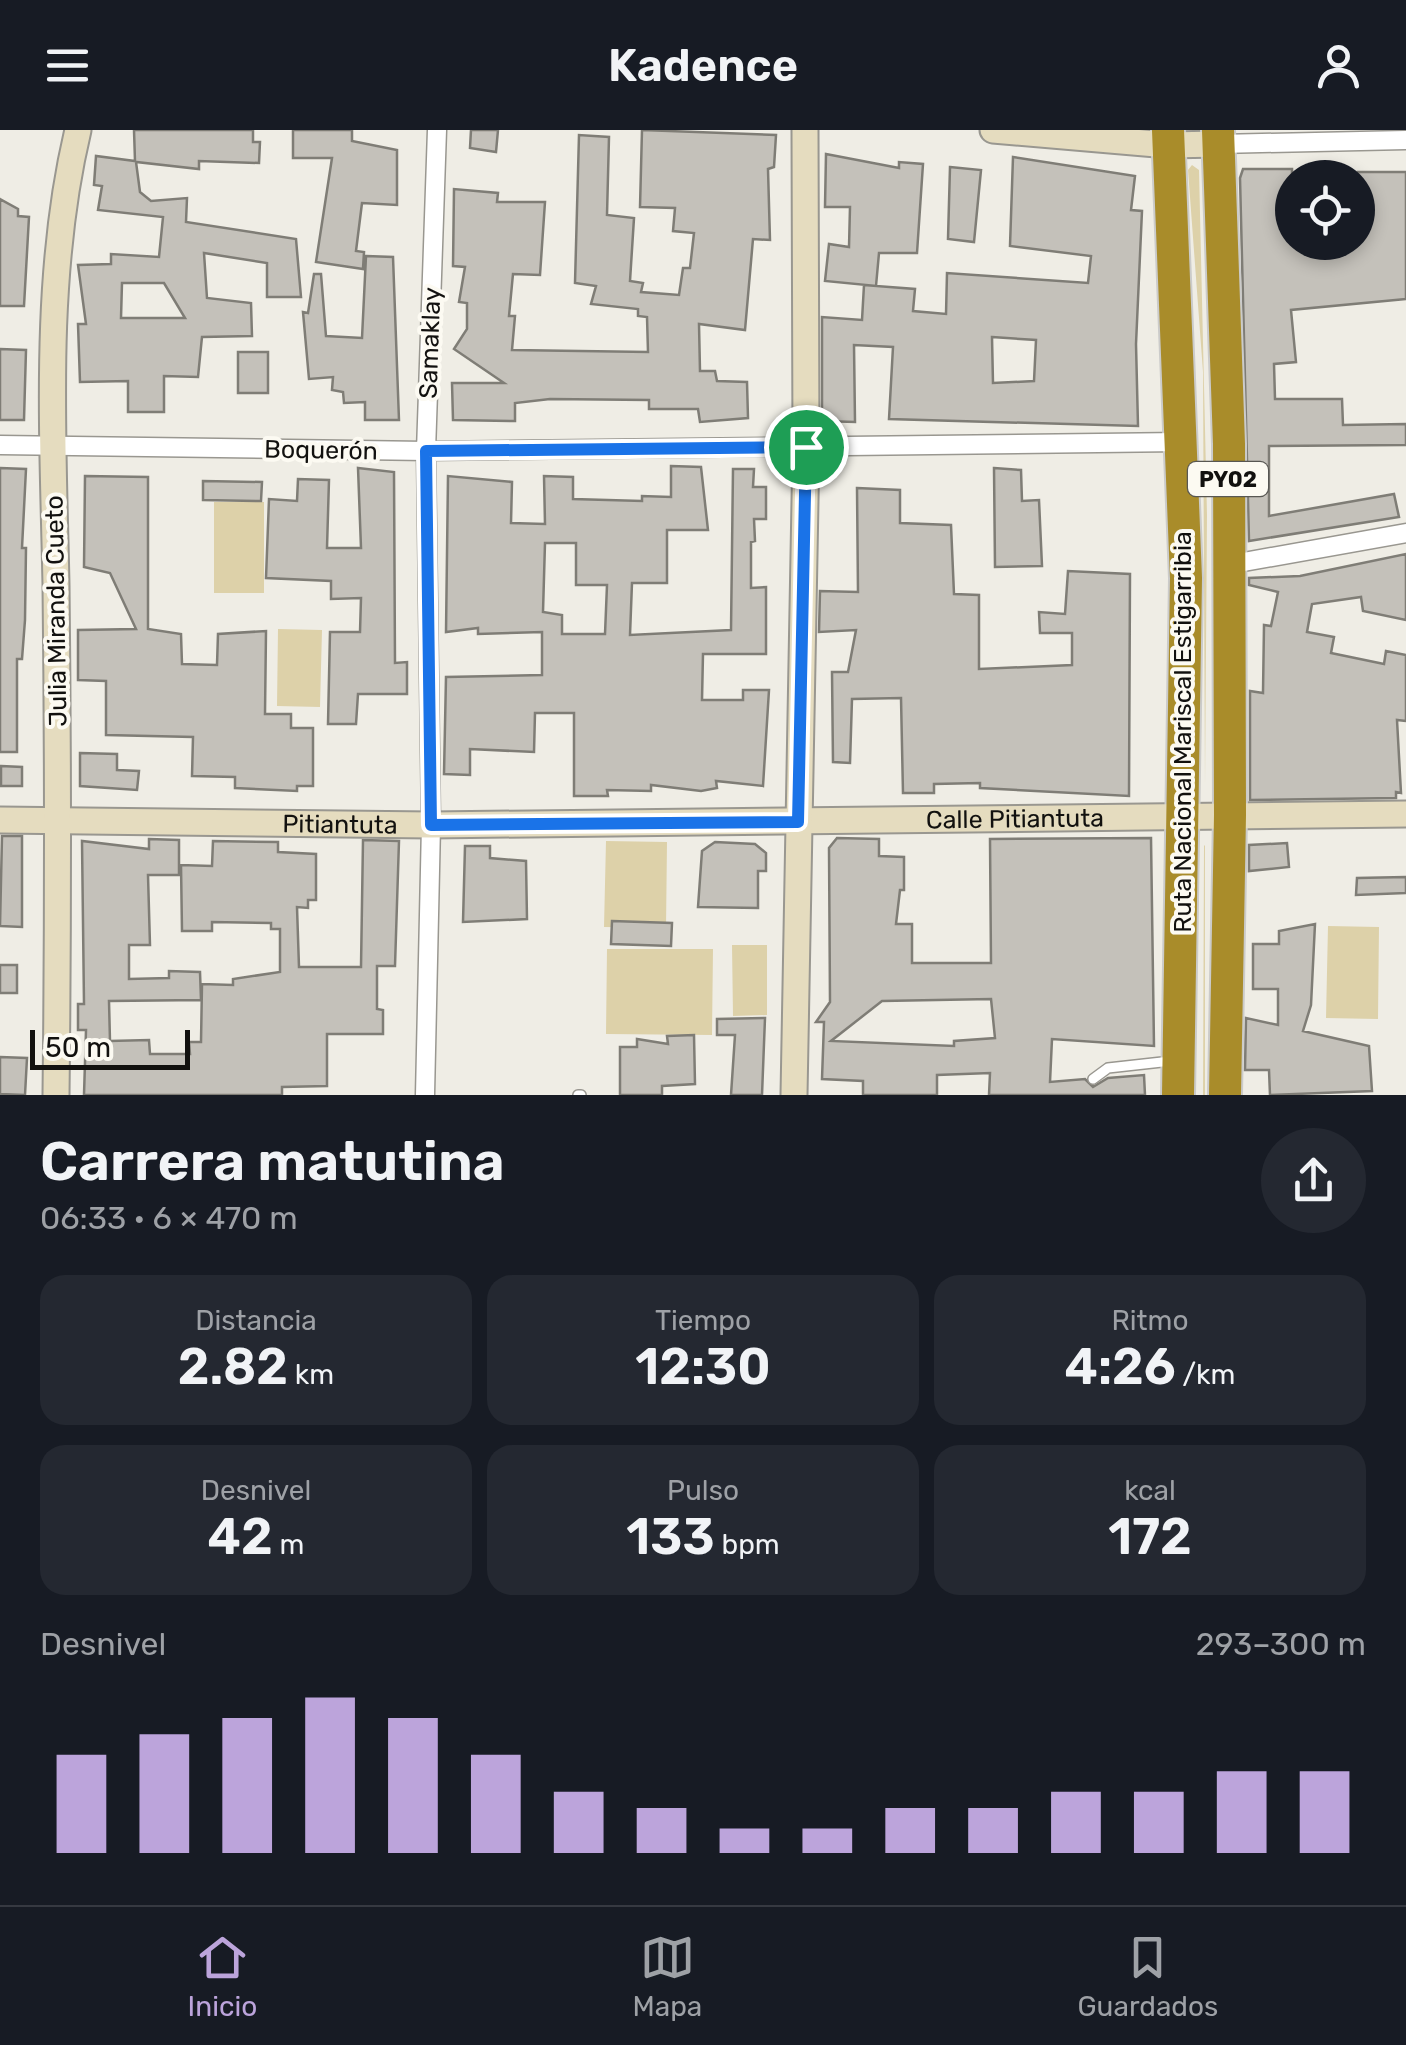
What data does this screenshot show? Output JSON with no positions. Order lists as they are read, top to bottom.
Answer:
{
  "streets": {
    "highway": ["PY02", "Ruta Nacional Mariscal Estigarribia"],
    "street": [
      "Samaklay",
      "Boquerón",
      "Julia Miranda Cueto",
      "Calle Pitiantuta",
      "Pitiantuta"
    ]
  },
  "crossings": [
    ["Samaklay", "Boquerón"],
    ["Samaklay", "Pitiantuta"],
    ["Boquerón", "Julia Miranda Cueto"],
    ["Boquerón", "Ruta Nacional Mariscal Estigarribia"],
    ["Julia Miranda Cueto", "Pitiantuta"],
    ["Ruta Nacional Mariscal Estigarribia", "Calle Pitiantuta"],
    ["Calle Pitiantuta", "Pitiantuta"]
  ],
  "scale_bar": "50 m",
  "page": {
    "header": "Kadence",
    "scale": "50 m",
    "heading": ["Carrera matutina", "06:33 · 6 × 470 m"],
    "stats": [
      ["Distancia", "2.82 km"],
      ["Tiempo", "12:30"],
      ["Ritmo", "4:26 /km"],
      ["Desnivel", "42 m"],
      ["Pulso", "133 bpm"],
      ["kcal", "172"]
    ],
    "chart": ["Desnivel", "293–300 m"],
    "tabs": ["Inicio", "Mapa", "Guardados"]
  }
}
